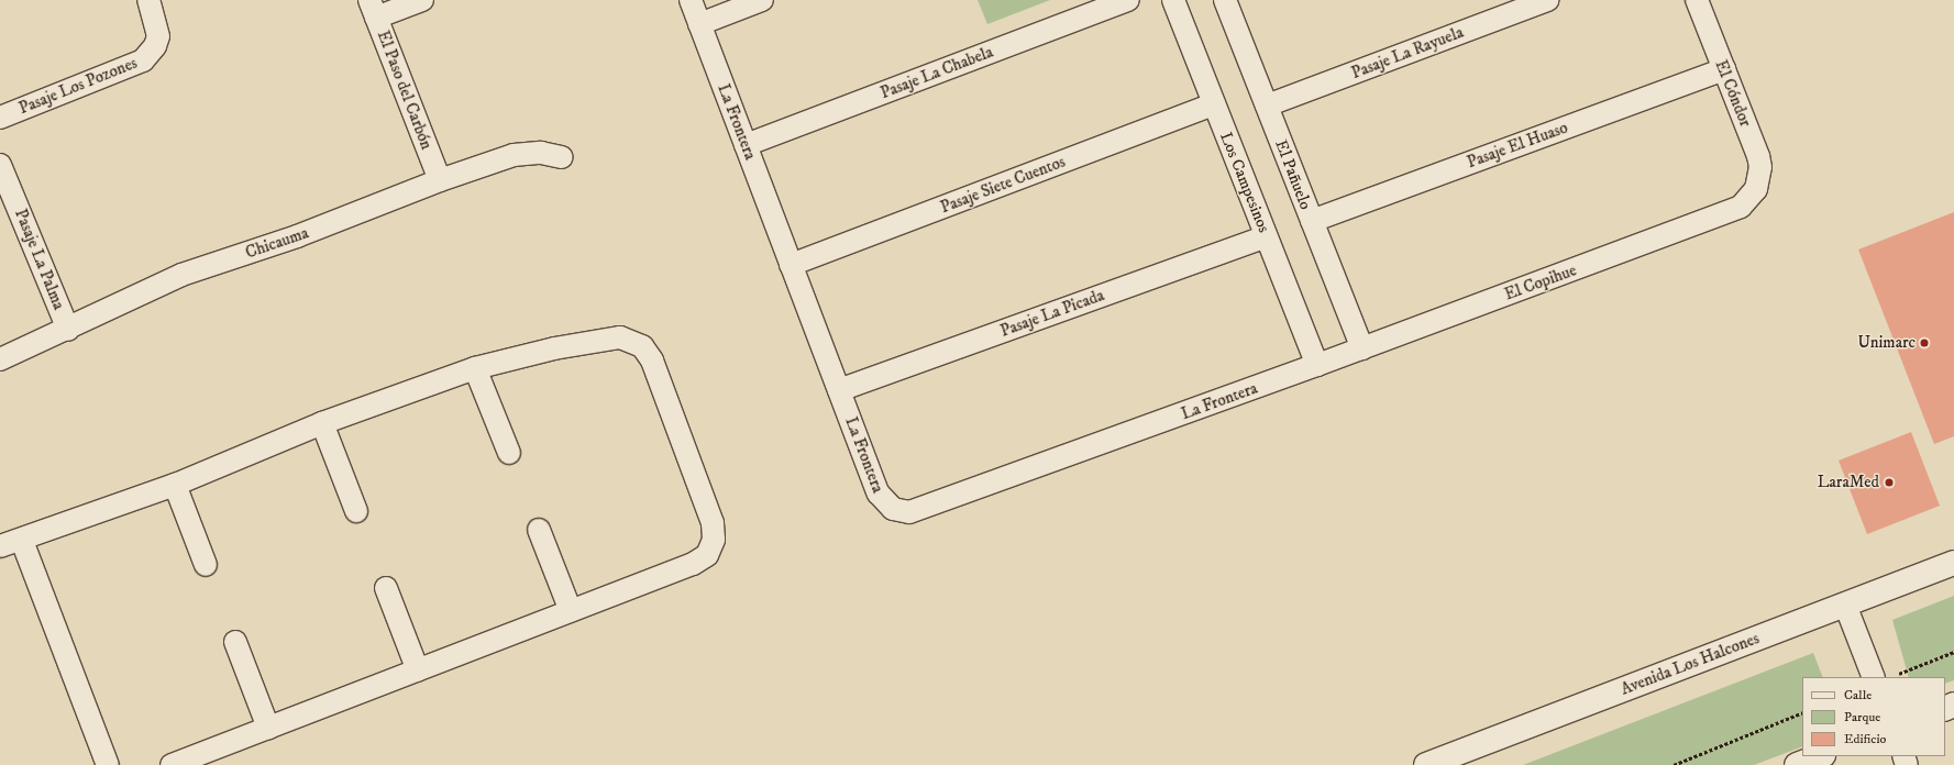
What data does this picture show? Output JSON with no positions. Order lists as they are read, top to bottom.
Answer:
{
  "streets": {
    "street": [
      "Pasaje La Rayuela",
      "Pasaje La Chabela",
      "Pasaje Los Pozones",
      "El Paso del Carbón",
      "El Cóndor",
      "La Frontera",
      "Pasaje El Huaso",
      "El Pañuelo",
      "Los Campesinos",
      "Pasaje Siete Cuentos",
      "Chicauma",
      "Pasaje La Palma",
      "El Copihue",
      "Pasaje La Picada",
      "Avenida Los Halcones"
    ]
  },
  "crossings": [
    ["Pasaje La Rayuela", "El Pañuelo"],
    ["Pasaje La Chabela", "La Frontera"],
    ["El Paso del Carbón", "Chicauma"],
    ["El Cóndor", "Pasaje El Huaso"],
    ["El Cóndor", "El Copihue"],
    ["La Frontera", "Los Campesinos"],
    ["La Frontera", "Pasaje Siete Cuentos"],
    ["La Frontera", "El Copihue"],
    ["La Frontera", "Pasaje La Picada"],
    ["Pasaje El Huaso", "El Pañuelo"],
    ["El Pañuelo", "El Copihue"],
    ["Los Campesinos", "Pasaje Siete Cuentos"],
    ["Los Campesinos", "El Copihue"],
    ["Los Campesinos", "Pasaje La Picada"],
    ["Chicauma", "Pasaje La Palma"]
  ],
  "places": ["Unimarc", "LaraMed"],
  "legend": ["Calle", "Parque", "Edificio"]
}
